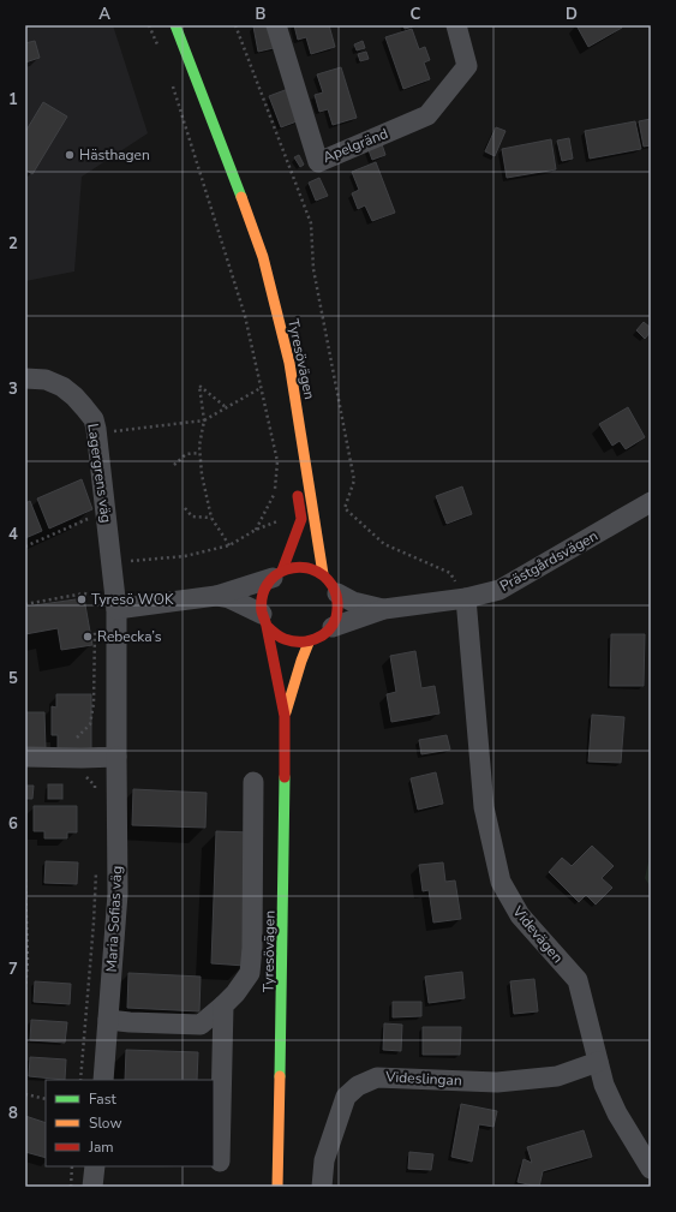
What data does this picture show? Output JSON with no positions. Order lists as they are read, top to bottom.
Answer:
{
  "streets": {
    "main road": ["Tyresövägen"],
    "street": [
      "Apelgränd",
      "Lagergrens väg",
      "Prästgårdsvägen",
      "Maria Sofias väg",
      "Videvägen",
      "Videslingan"
    ]
  },
  "crossings": [
    ["Tyresövägen", "Prästgårdsvägen"],
    ["Lagergrens väg", "Maria Sofias väg"],
    ["Prästgårdsvägen", "Videvägen"],
    ["Videvägen", "Videslingan"]
  ],
  "places": ["Hästhagen", "Tyresö WOK", "Rebecka’s"],
  "legend": ["Fast", "Slow", "Jam"],
  "grid": {
    "columns": [
      "A",
      "B",
      "C",
      "D"
    ],
    "rows": [
      "1",
      "2",
      "3",
      "4",
      "5",
      "6",
      "7",
      "8"
    ]
  }
}
